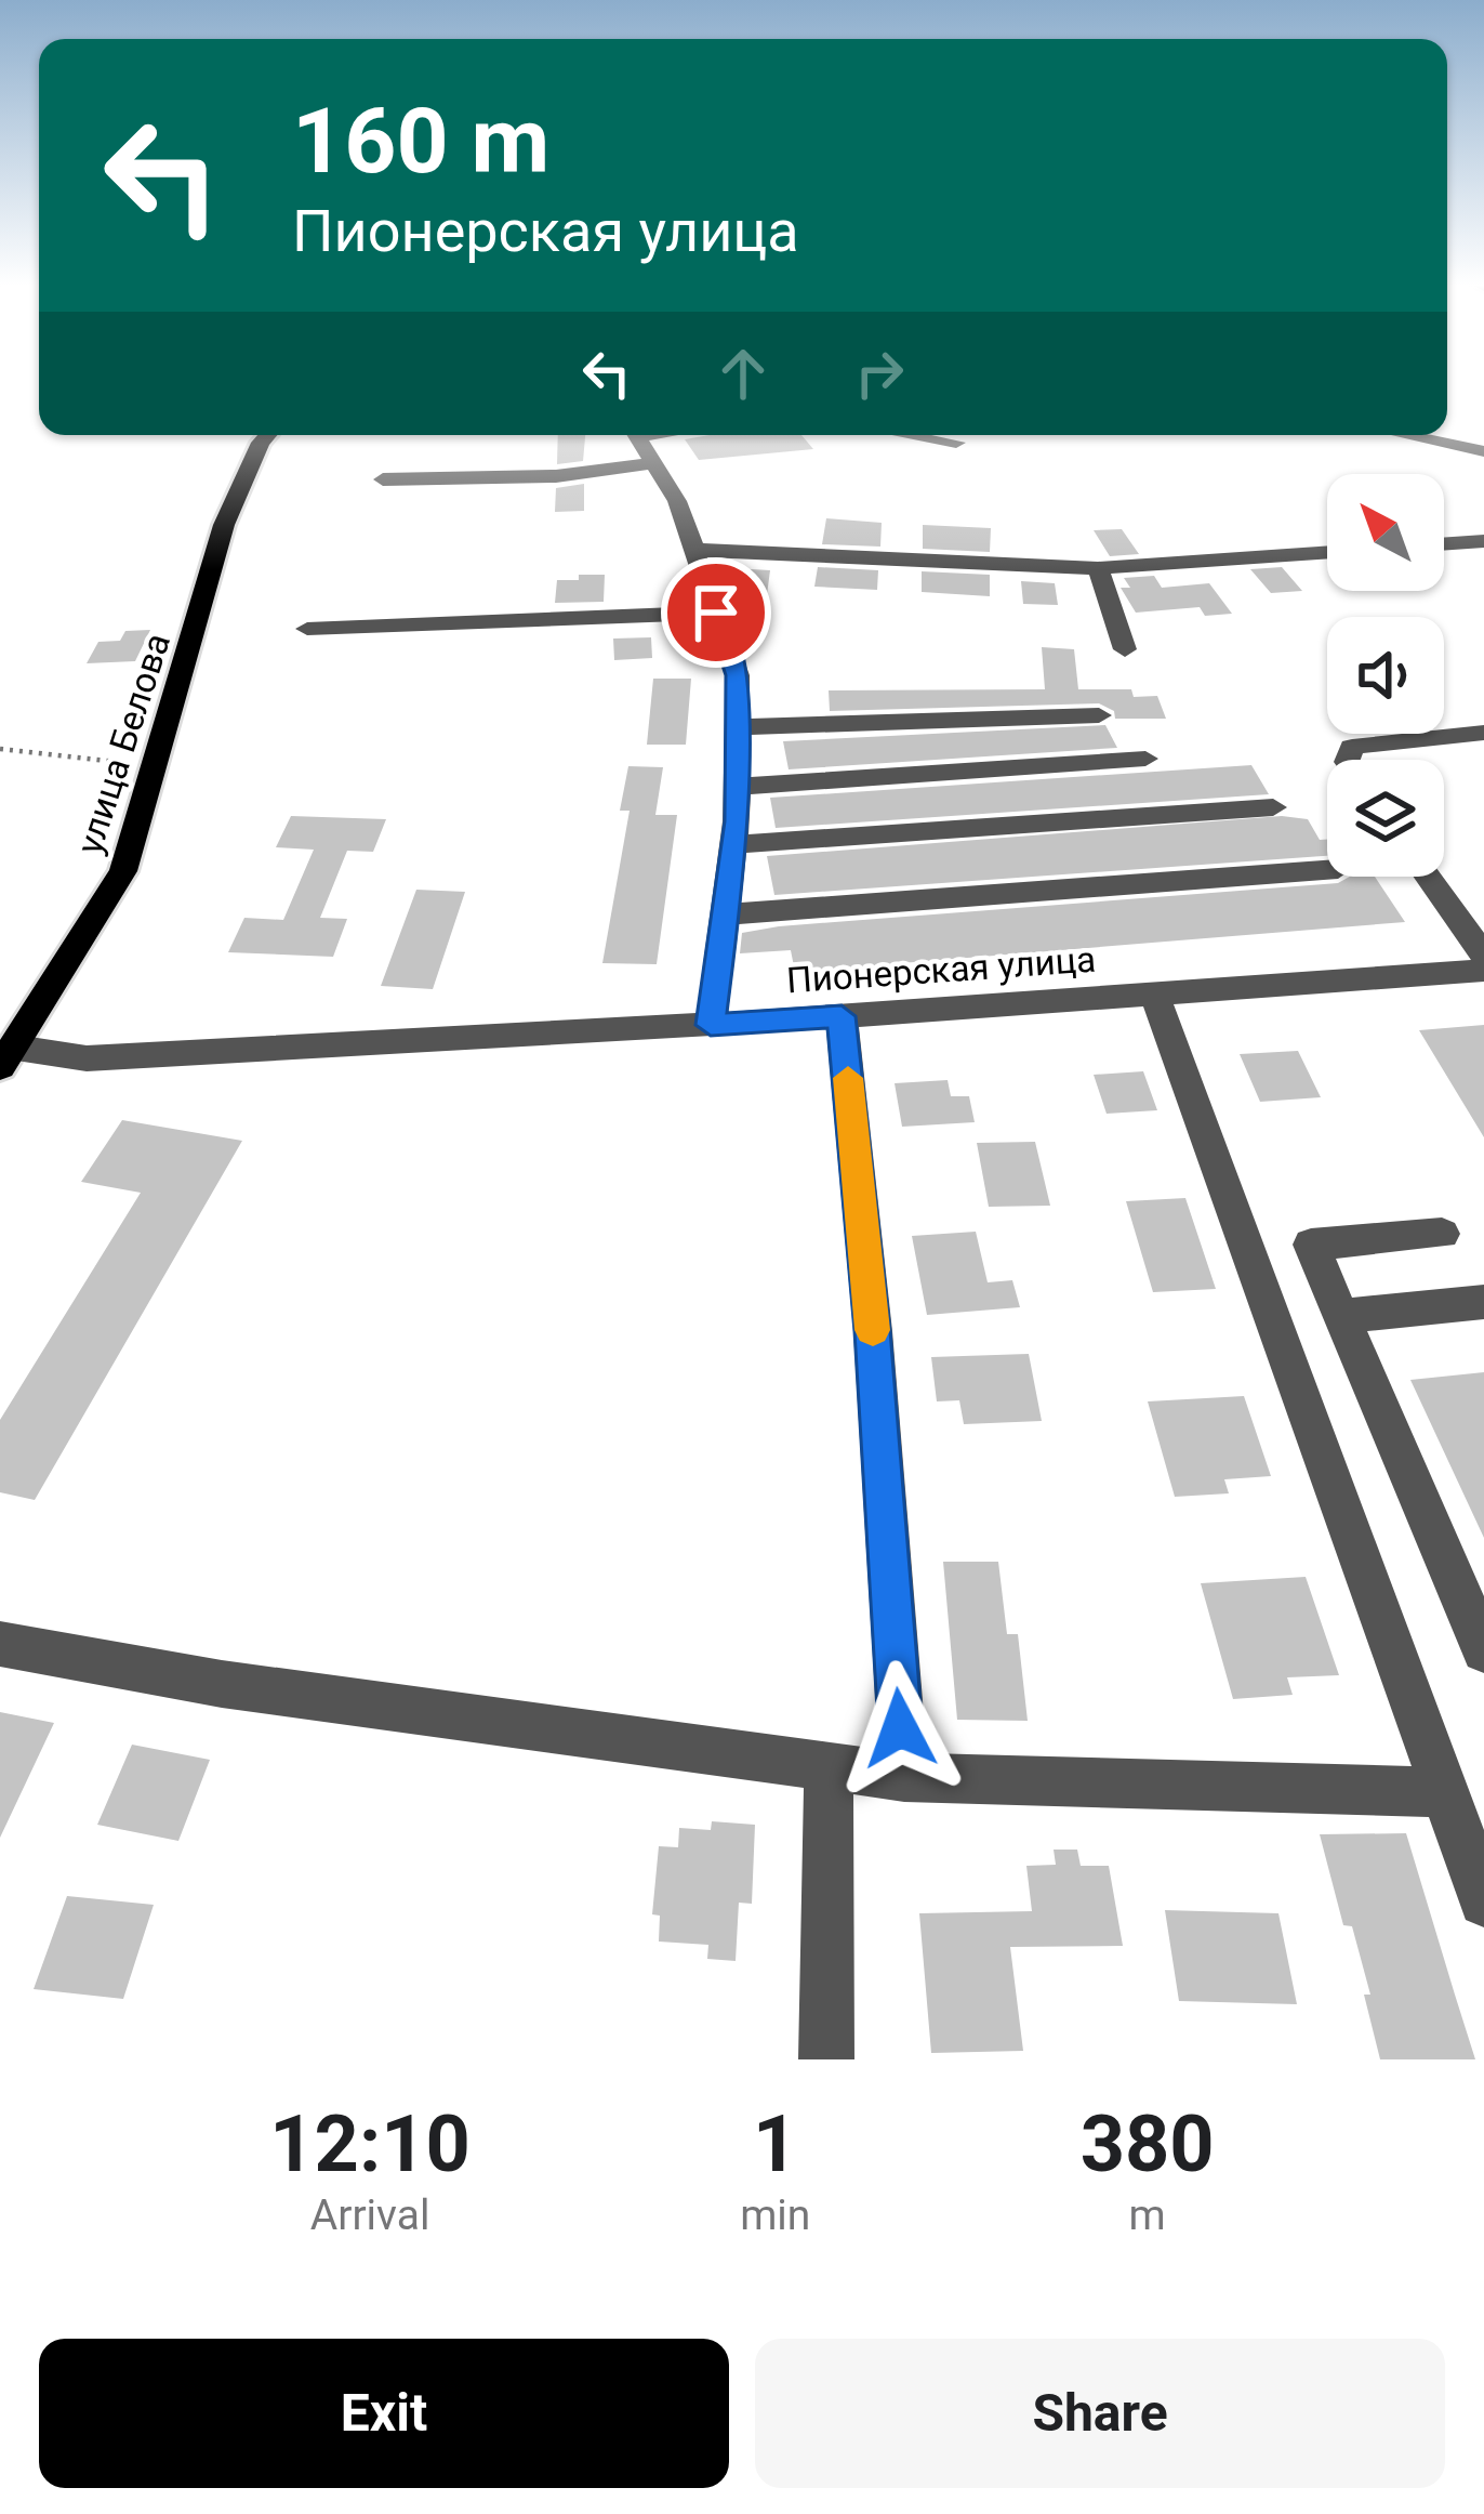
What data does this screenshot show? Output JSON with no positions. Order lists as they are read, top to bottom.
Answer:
{
  "streets": {
    "main road": ["улица Белова"],
    "street": ["Пионерская улица"]
  },
  "crossings": [
    ["улица Белова", "Пионерская улица"]
  ],
  "north": "top left",
  "page": {
    "turn": ["160 m", "Пионерская улица"],
    "eta": [
      "12:10",
      "Arrival",
      "1",
      "min",
      "380",
      "m"
    ],
    "buttons": ["Exit", "Share"]
  }
}
